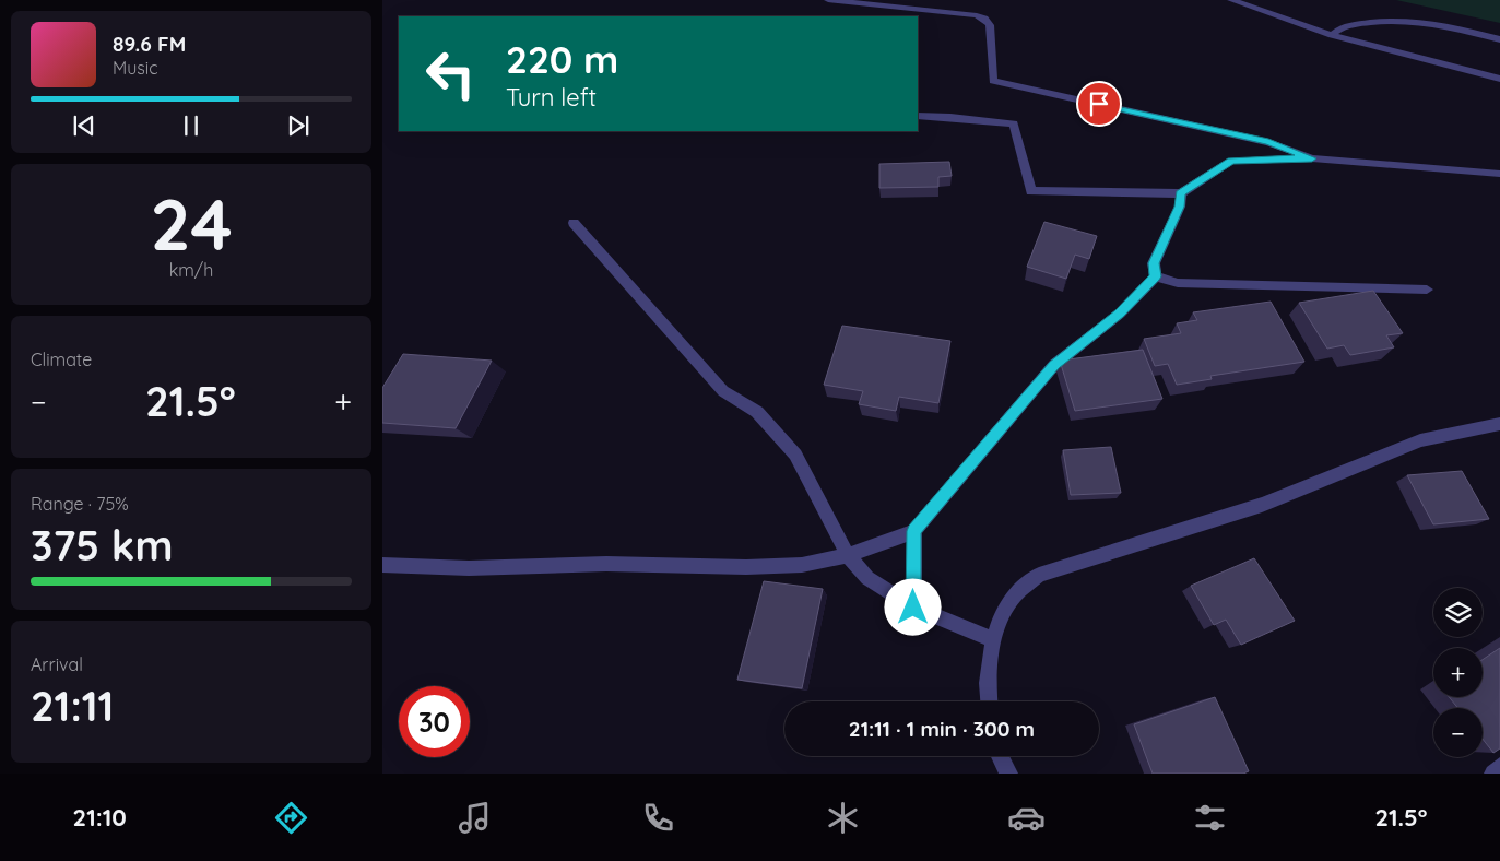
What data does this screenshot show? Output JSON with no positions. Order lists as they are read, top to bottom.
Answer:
{
  "page": {
    "turn": ["220 m", "Turn left"],
    "song": ["89.6 FM", "Music"],
    "tile": [
      ["24", "km/h"],
      "Climate",
      ["Range · 75%", "375 km"],
      ["Arrival", "21:11"]
    ],
    "heat": ["−", "21.5°", "+"],
    "map_buttons": ["+", "−"],
    "limit": "30",
    "trip": "21:11 · 1 min · 300 m",
    "tabs": ["21:10", "21.5°"]
  }
}
